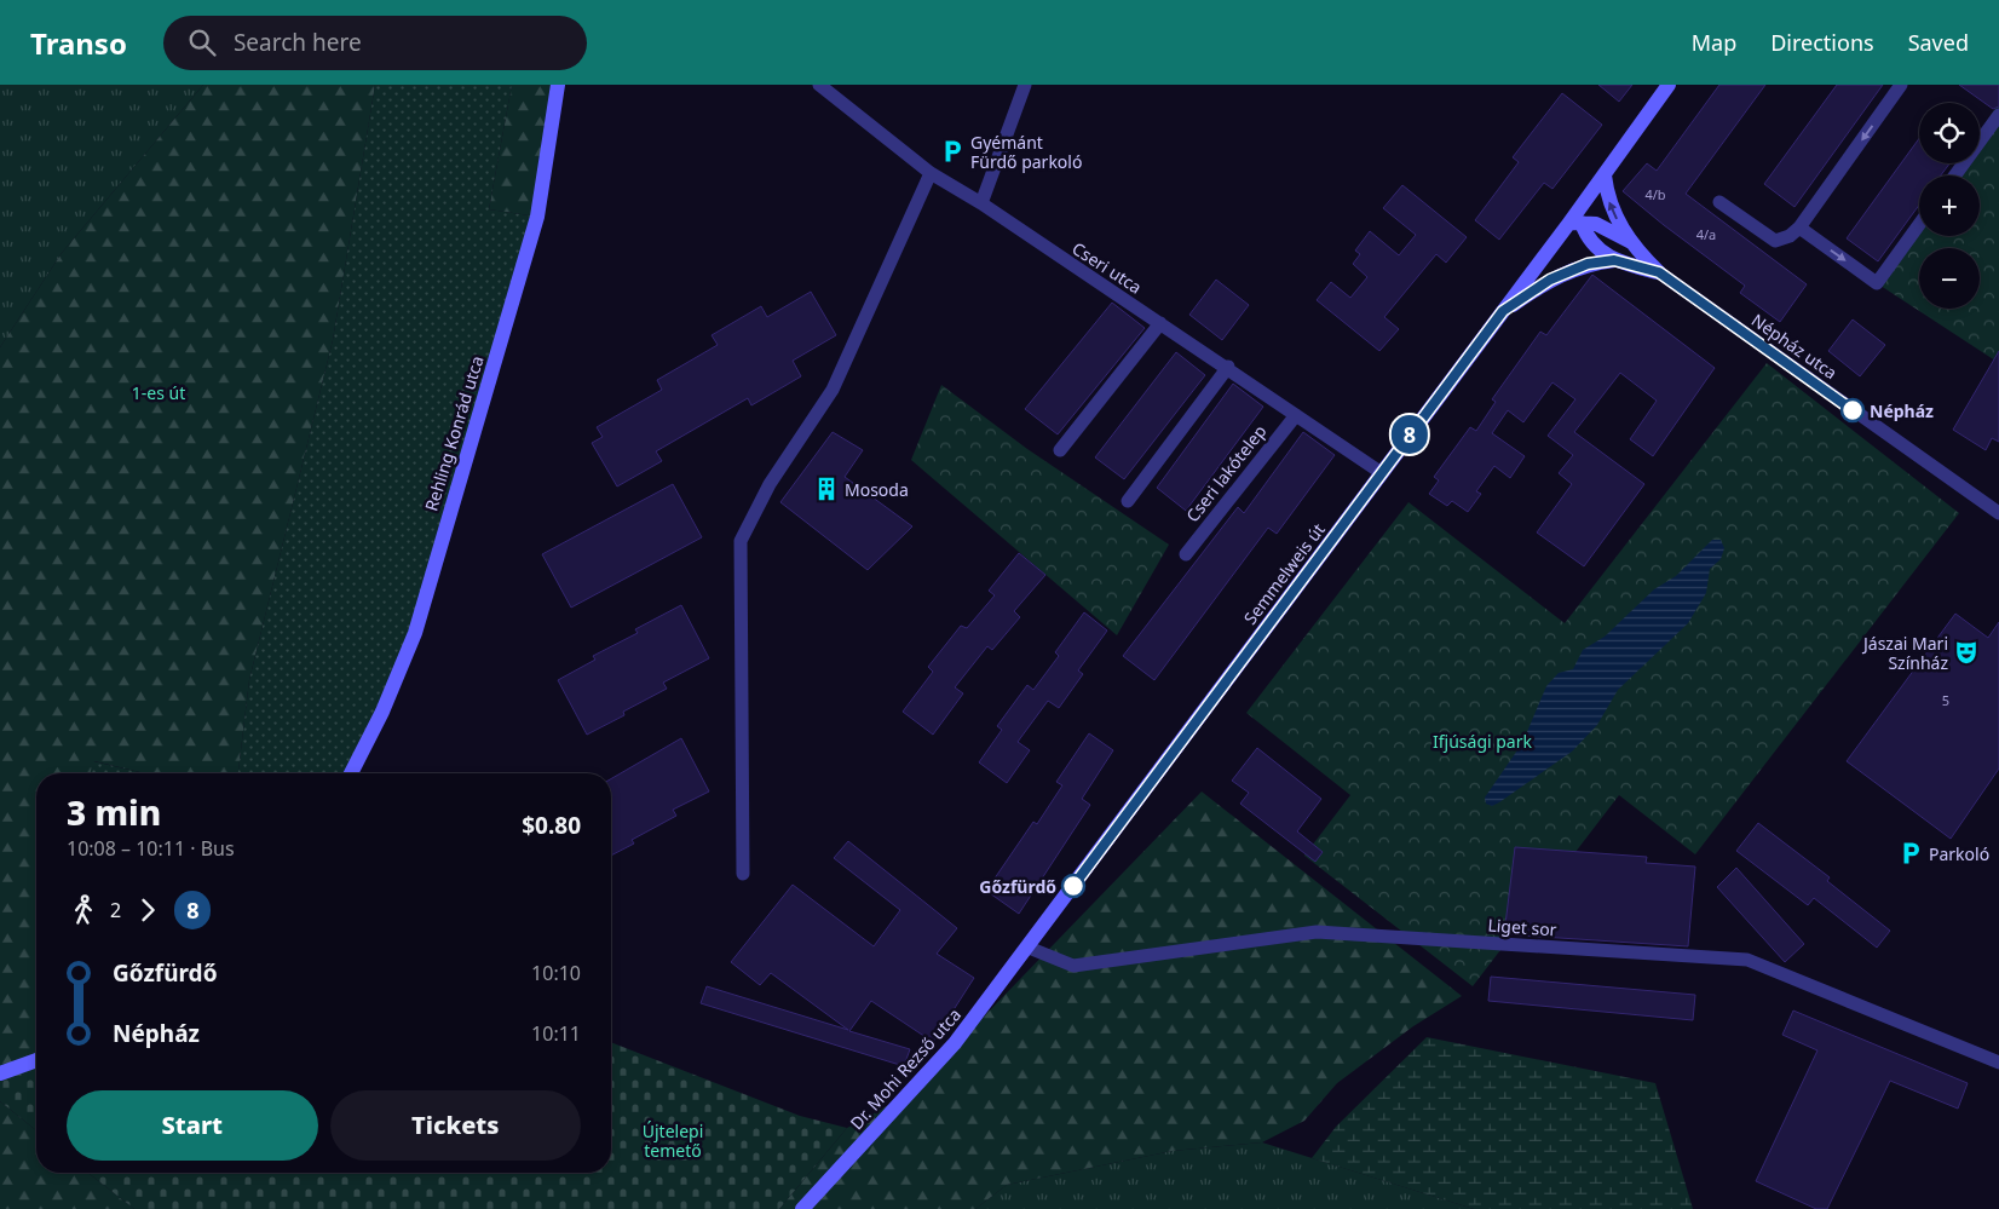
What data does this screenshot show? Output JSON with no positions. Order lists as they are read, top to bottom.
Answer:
{
  "streets": {
    "street": [
      "Cseri utca",
      "Népház utca",
      "Rehling Konrád utca",
      "Cseri lakótelep",
      "Semmelweis út",
      "Liget sor",
      "Dr. Mohi Rezső utca"
    ]
  },
  "crossings": [
    ["Cseri utca", "Cseri lakótelep"],
    ["Cseri utca", "Semmelweis út"],
    ["Semmelweis út", "Liget sor"],
    ["Semmelweis út", "Dr. Mohi Rezső utca"],
    ["Liget sor", "Dr. Mohi Rezső utca"]
  ],
  "parks": ["1-es út", "Ifjúsági park", "Újtelepi temető"],
  "places": {
    "parking": ["Gyémánt Fürdő parkoló", "Parkoló"],
    "other": ["Népház", "Gőzfürdő"],
    "building": ["Mosoda"],
    "theatre": ["Jászai Mari Színház"]
  },
  "lines": ["bus line 8"],
  "house_numbers": ["4/b", "4/a", "5"],
  "page": {
    "header": "Transo",
    "search": "Search here",
    "nav": ["Map", "Directions", "Saved"],
    "on_map": "8",
    "map_buttons": ["+", "−"],
    "heading": ["3 min", "10:08 – 10:11 · Bus", "$0.80"],
    "legs": ["2", "8"],
    "list": [
      {
        "name": "Gőzfürdő",
        "value": "10:10"
      },
      {
        "name": "Népház",
        "value": "10:11"
      }
    ],
    "buttons": ["Start", "Tickets"]
  }
}
